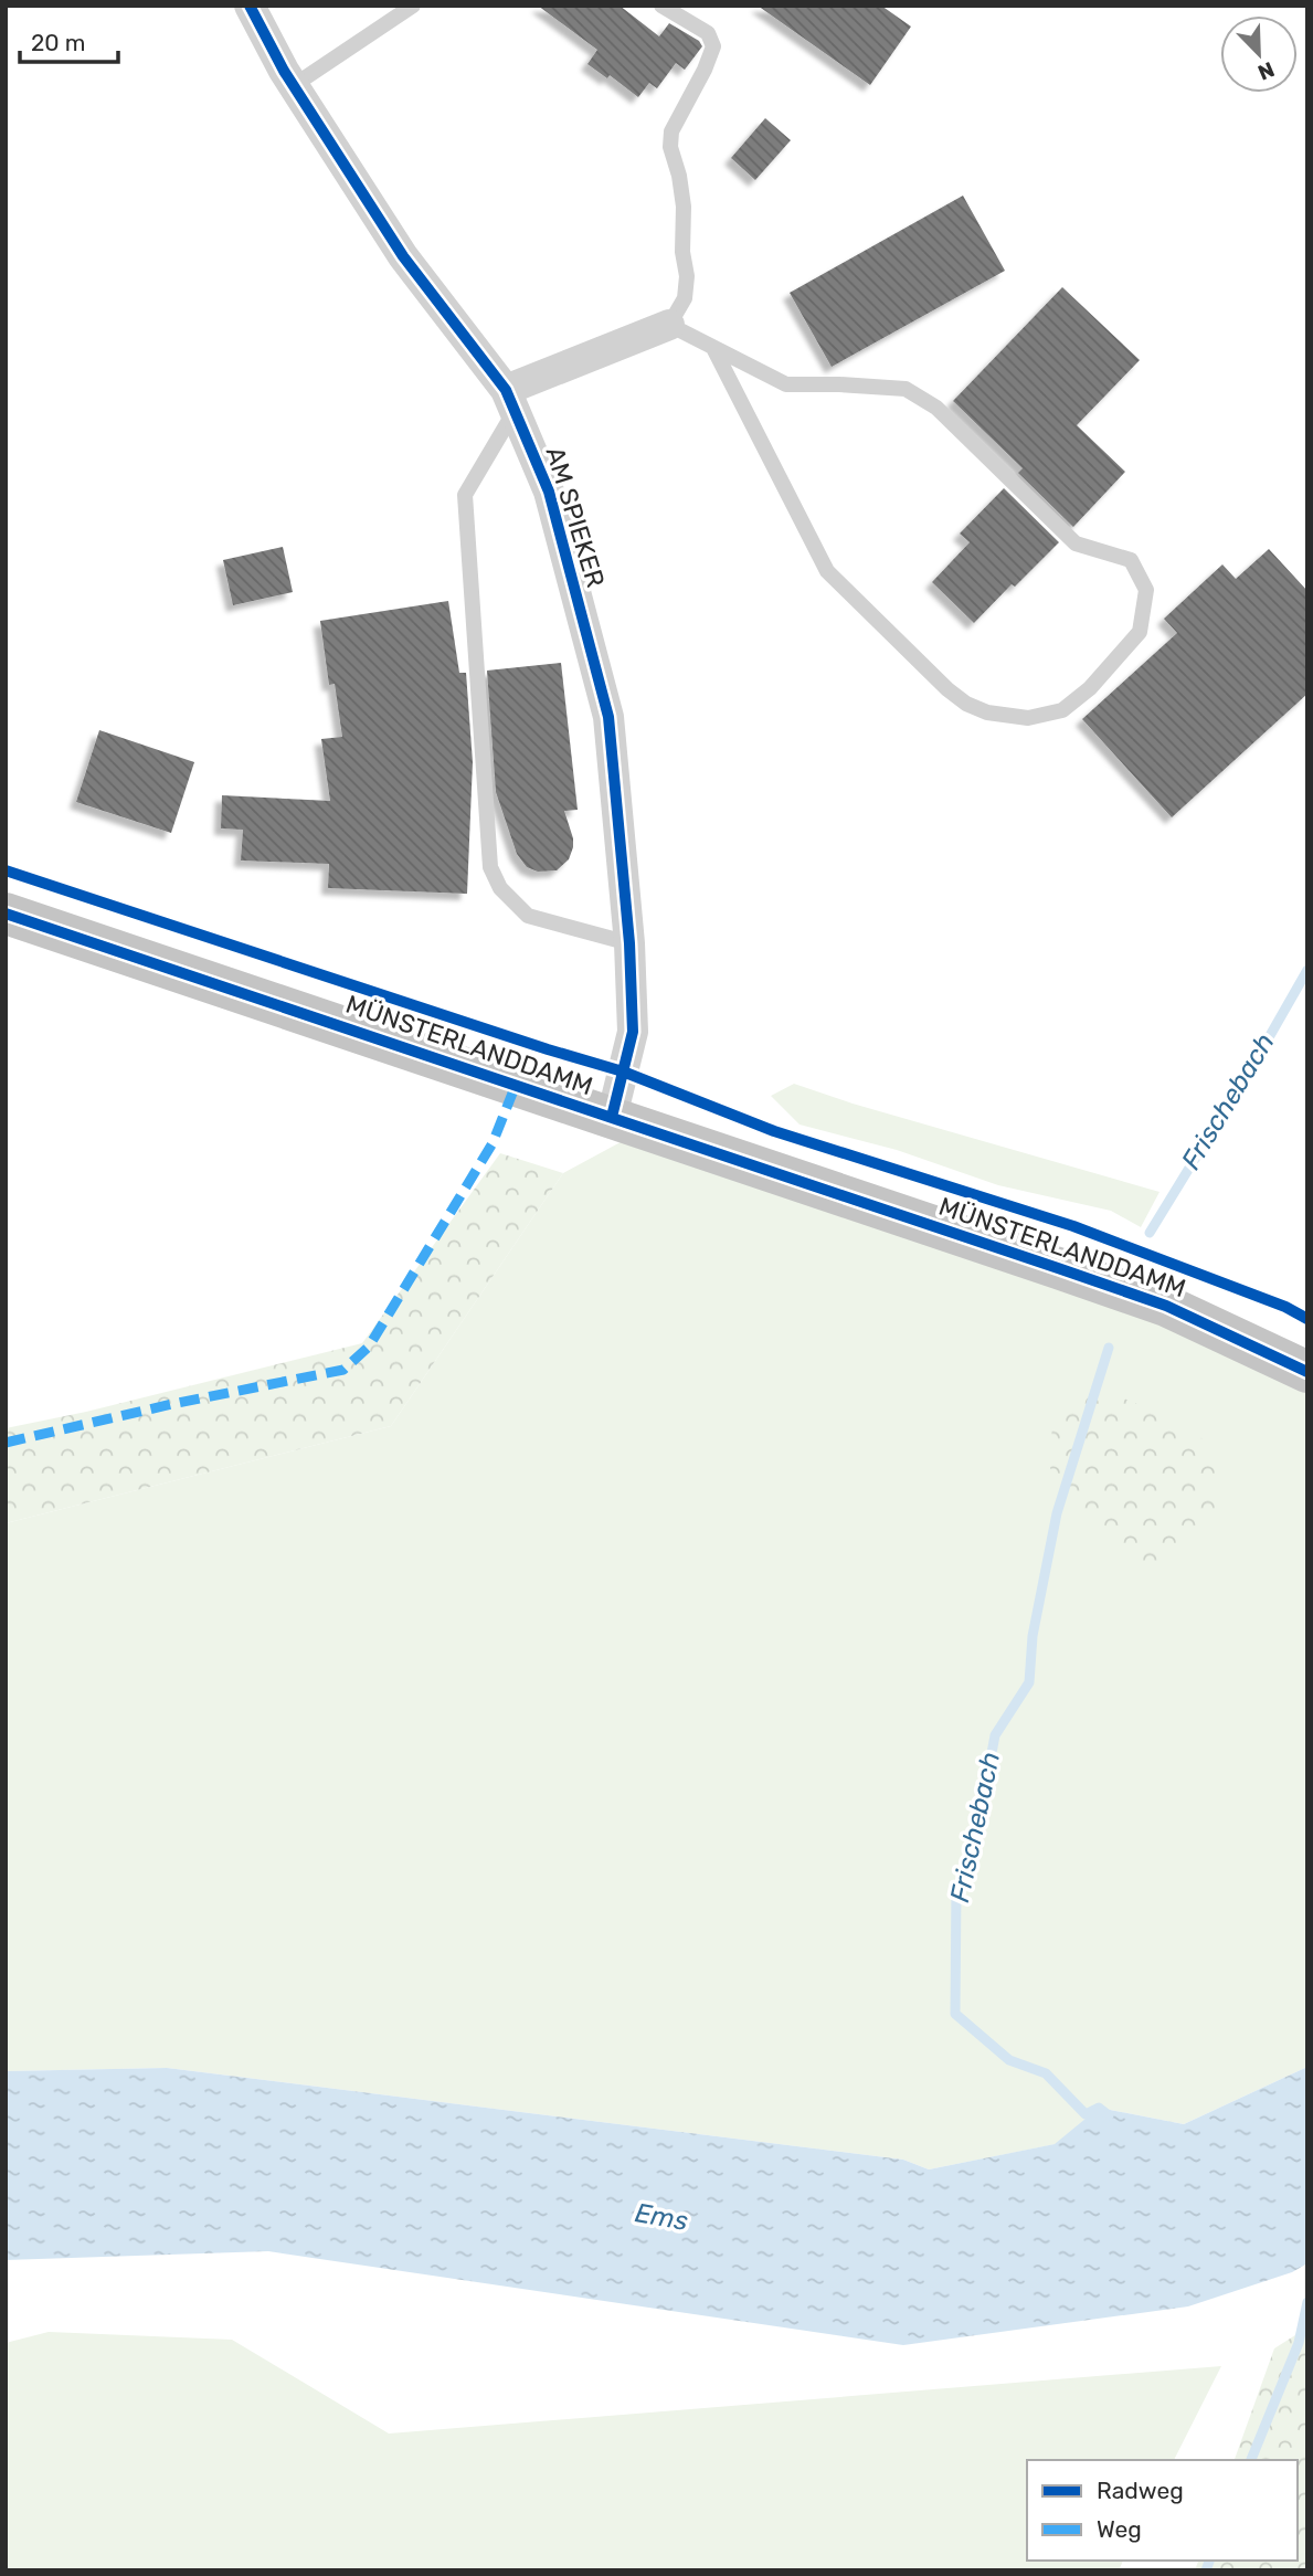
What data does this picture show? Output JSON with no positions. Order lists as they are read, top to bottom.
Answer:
{
  "streets": {
    "main road": ["MÜNSTERLANDDAMM"],
    "street": ["AM SPIEKER"]
  },
  "crossings": [
    ["AM SPIEKER", "MÜNSTERLANDDAMM"]
  ],
  "water": ["Frischebach", "Ems"],
  "legend": ["Radweg", "Weg"],
  "scale_bar": "20 m",
  "north": "bottom right"
}
